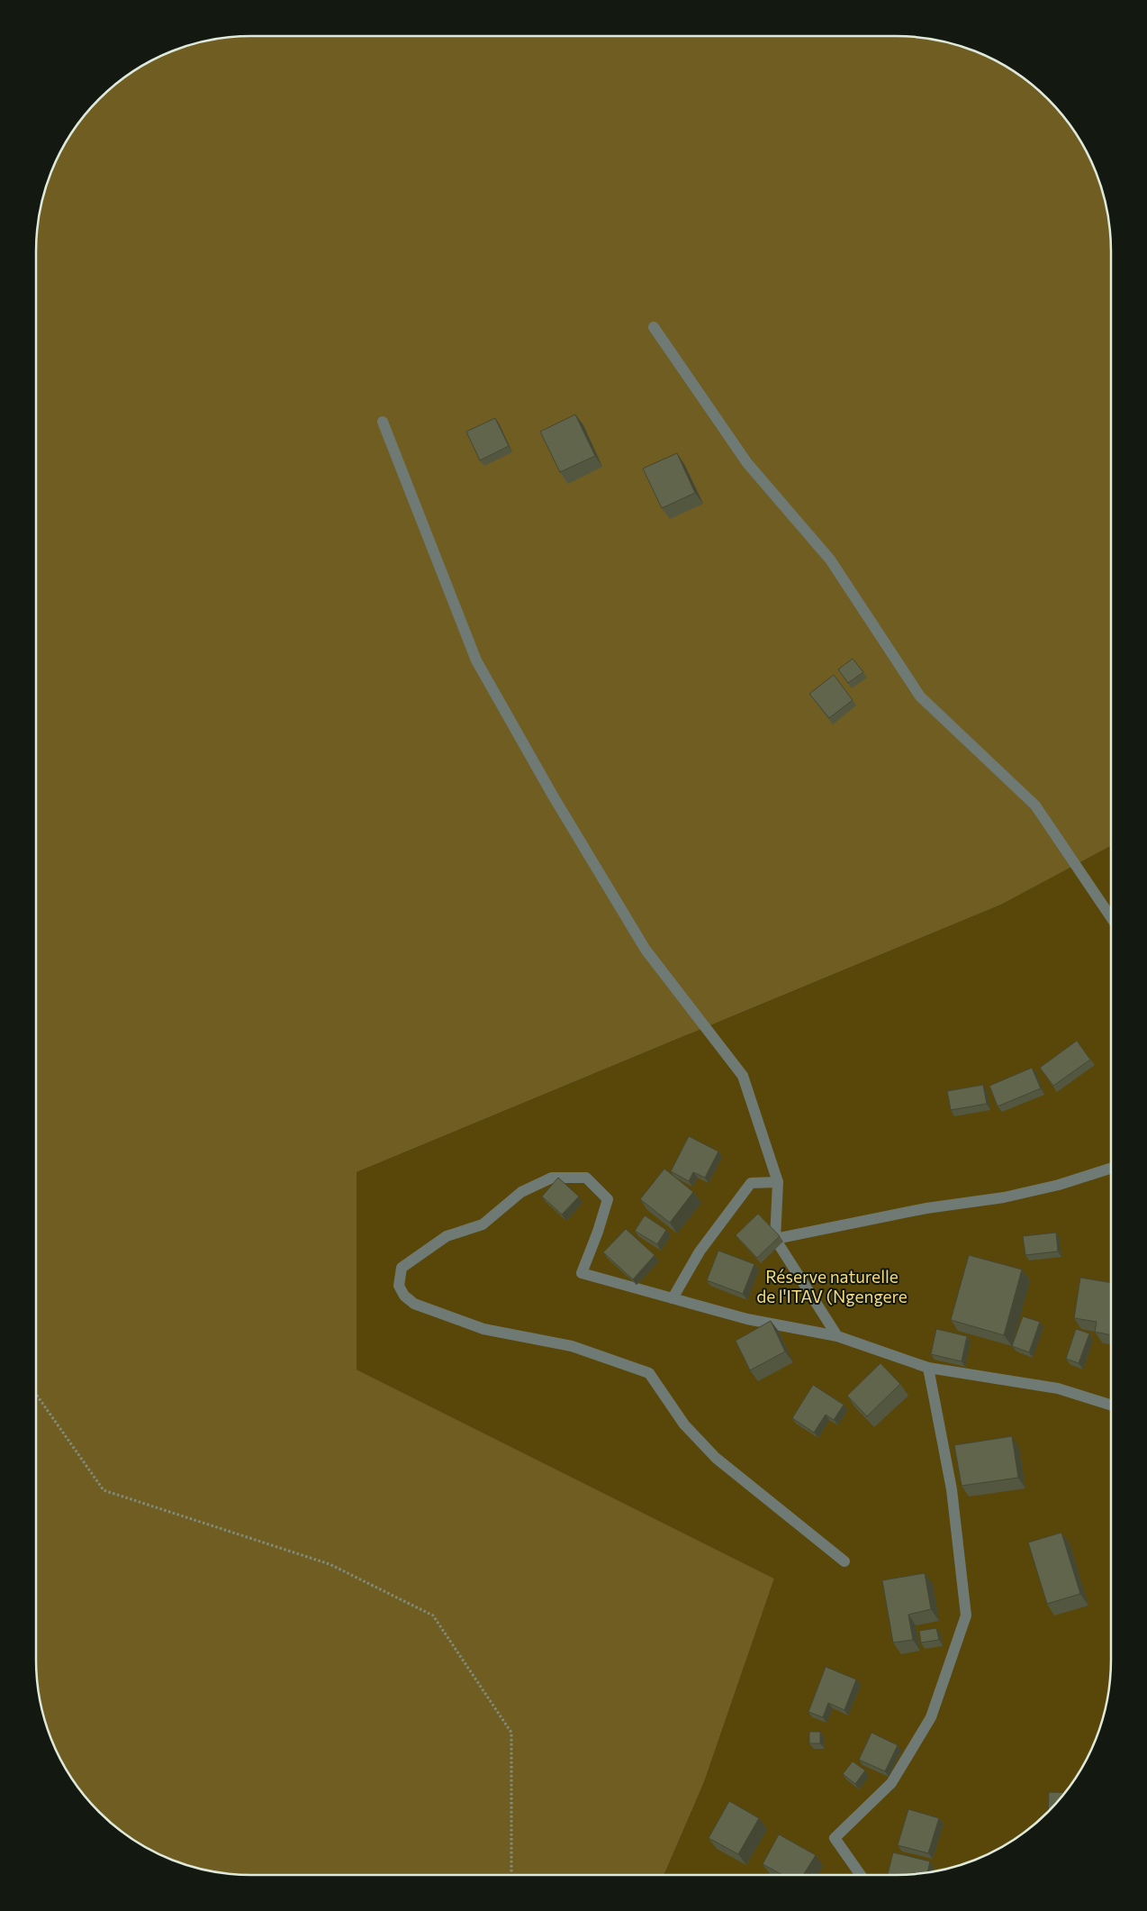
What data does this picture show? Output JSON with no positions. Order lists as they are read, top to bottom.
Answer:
{
  "parks": ["Réserve naturelle de l'ITAV (Ngengere"]
}
